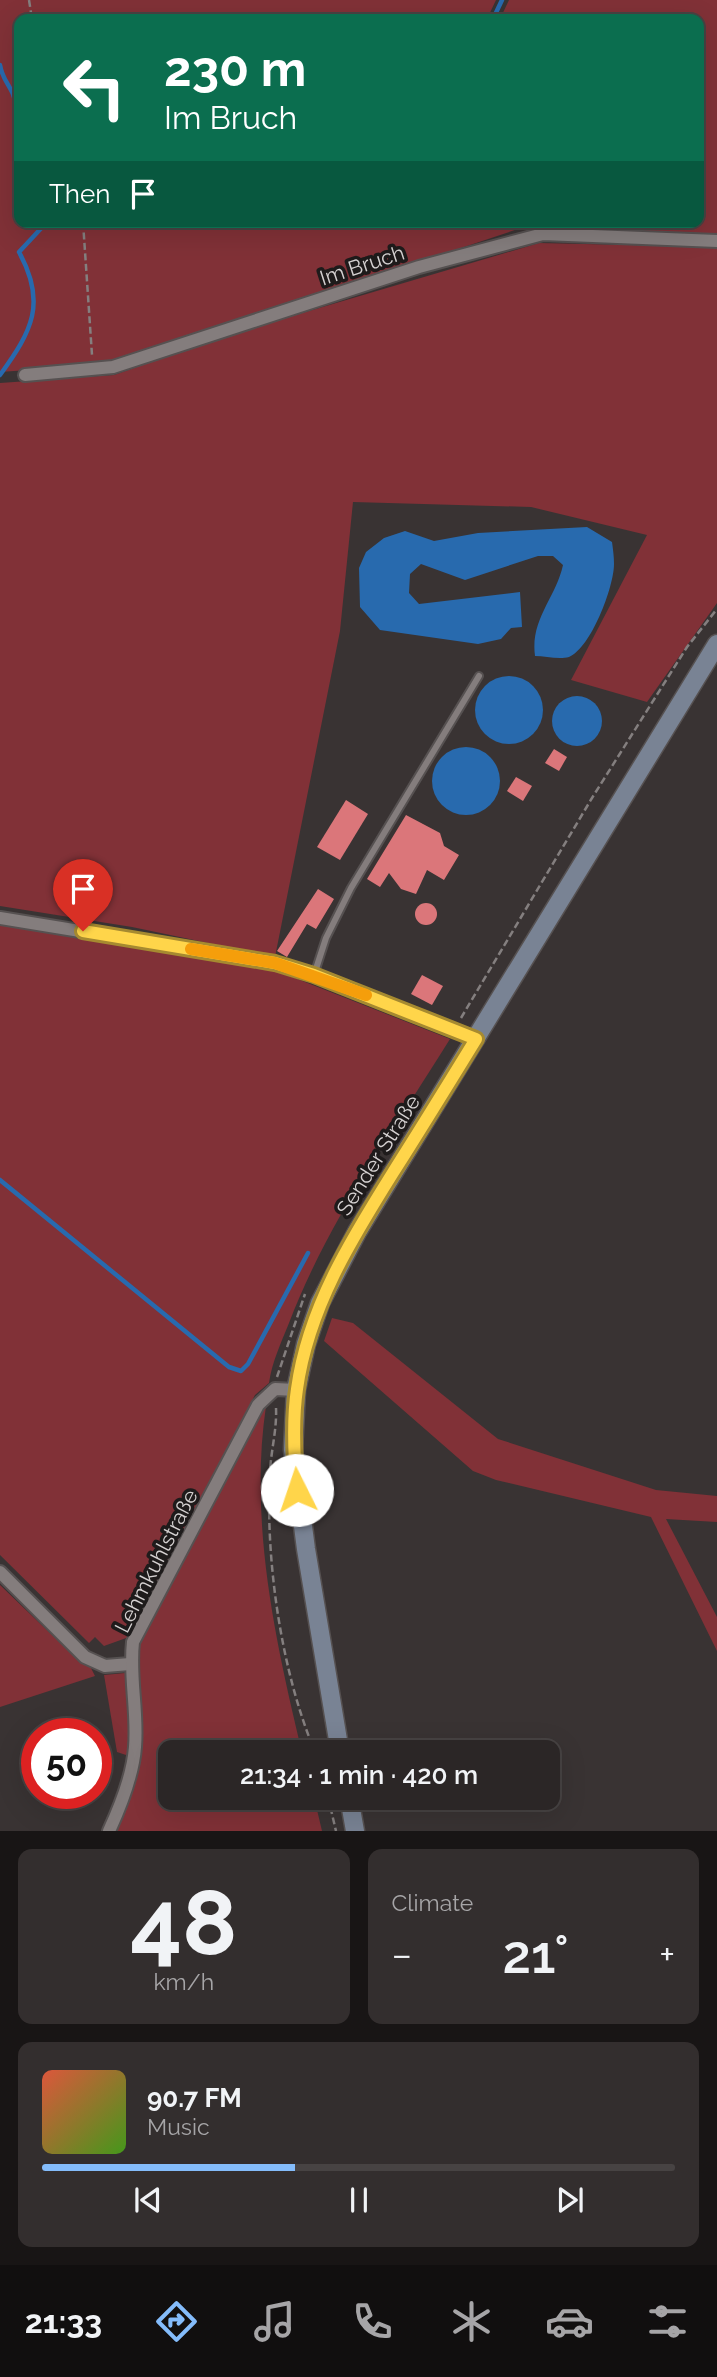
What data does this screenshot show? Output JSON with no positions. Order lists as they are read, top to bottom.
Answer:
{
  "streets": {
    "main road": ["Sender Straße"],
    "street": ["Im Bruch", "Lehmkuhlstraße"]
  },
  "page": {
    "turn": ["230 m", "Im Bruch"],
    "then": "Then",
    "limit": "50",
    "trip": "21:34 · 1 min · 420 m",
    "tile": [
      ["48", "km/h"],
      "Climate"
    ],
    "heat": ["−", "21°", "+"],
    "song": ["90.7 FM", "Music"],
    "tabs": "21:33"
  }
}
